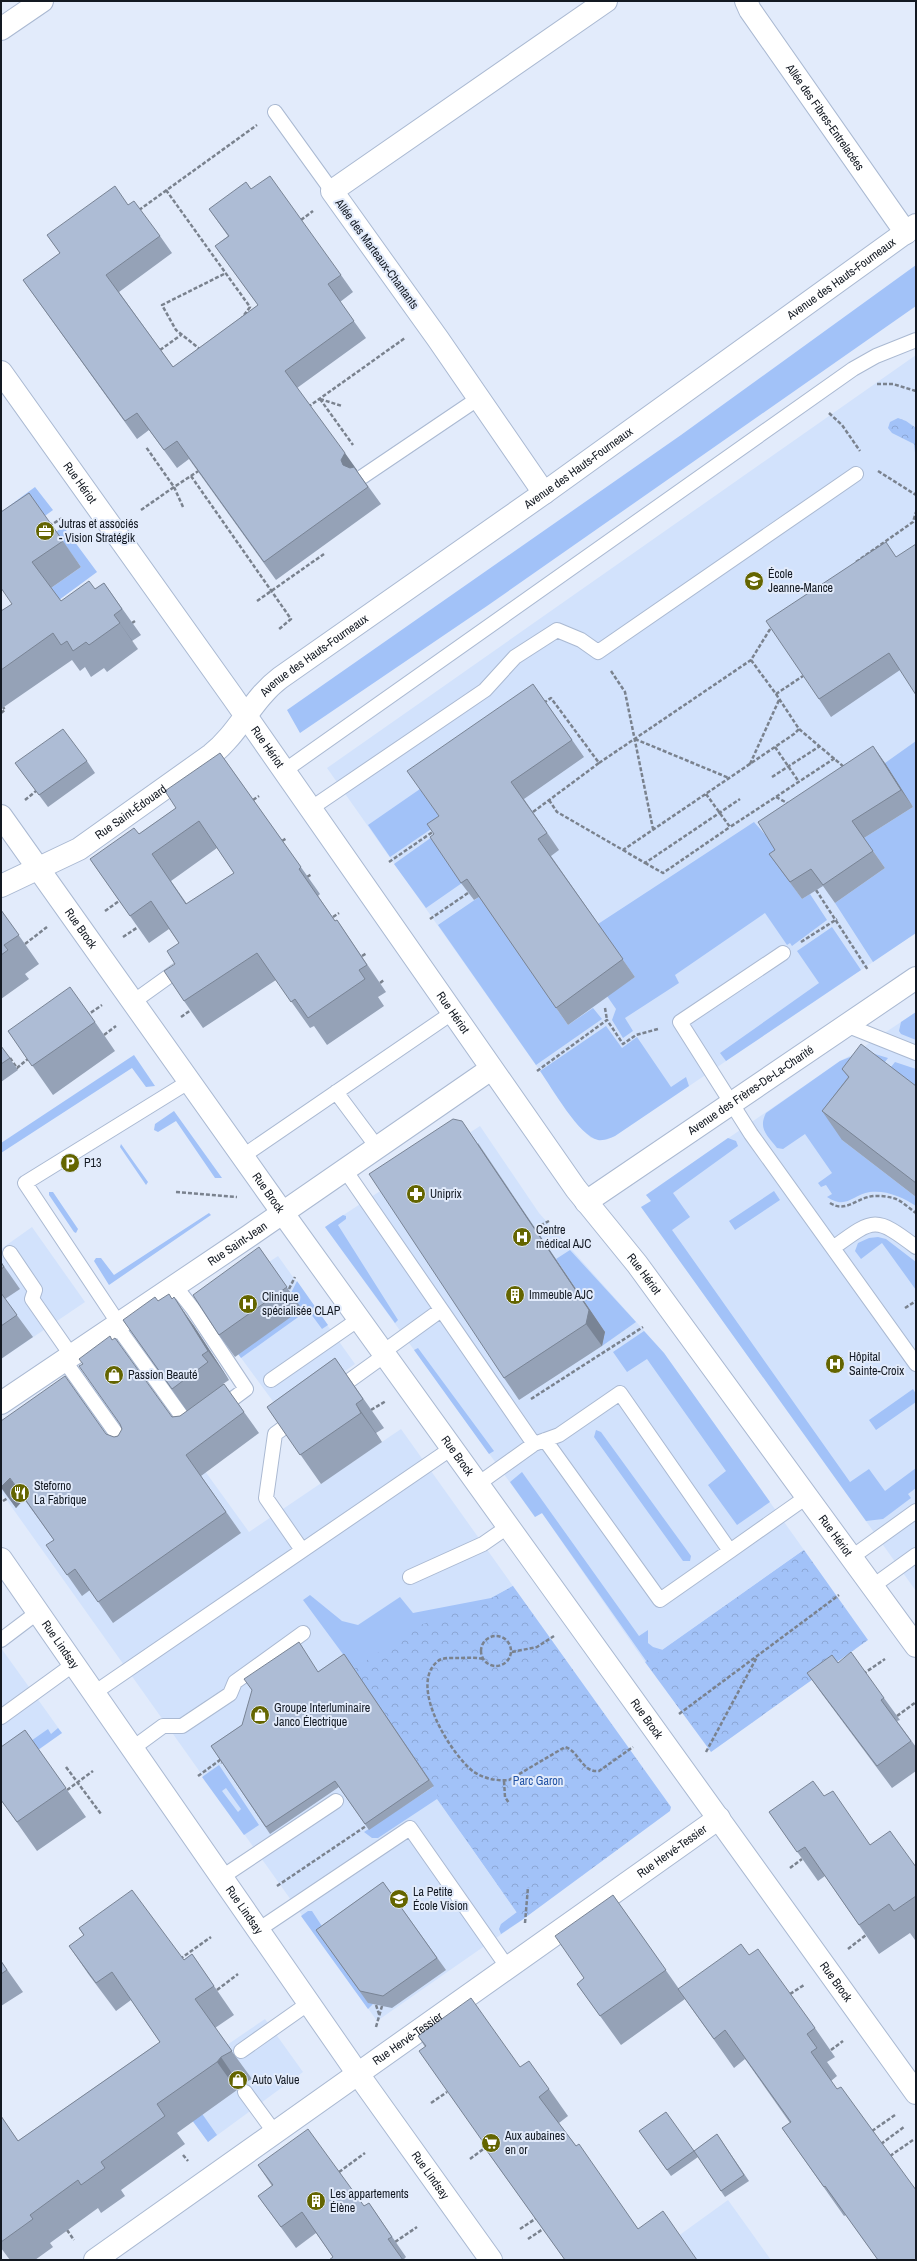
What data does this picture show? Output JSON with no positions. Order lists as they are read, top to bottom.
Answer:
{
  "streets": {
    "street": [
      "Allée des Fibres-Entrelacées",
      "Allée des Marteaux-Chantants",
      "Avenue des Hauts-Fourneaux",
      "Rue Hériot",
      "Rue Saint-Édouard",
      "Rue Brock",
      "Avenue des Frères-De-La-Charité",
      "Rue Saint-Jean",
      "Rue Lindsay",
      "Rue Hervé-Tessier"
    ]
  },
  "crossings": [
    ["Allée des Fibres-Entrelacées", "Avenue des Hauts-Fourneaux"],
    ["Allée des Marteaux-Chantants", "Avenue des Hauts-Fourneaux"],
    ["Avenue des Hauts-Fourneaux", "Rue Hériot"],
    ["Avenue des Hauts-Fourneaux", "Rue Saint-Édouard"],
    ["Rue Hériot", "Rue Saint-Édouard"],
    ["Rue Hériot", "Avenue des Frères-De-La-Charité"],
    ["Rue Hériot", "Rue Saint-Jean"],
    ["Rue Saint-Édouard", "Rue Brock"],
    ["Rue Brock", "Rue Saint-Jean"],
    ["Rue Brock", "Rue Hervé-Tessier"],
    ["Rue Lindsay", "Rue Hervé-Tessier"]
  ],
  "parks": ["Parc Garon"],
  "places": {
    "office": ["Jutras et associés - Vision Stratégik"],
    "school or university": ["École Jeanne-Mance", "La Petite École Vision"],
    "parking": ["P13"],
    "pharmacy": ["Uniprix"],
    "hospital": ["Centre médical AJC", "Clinique spécialisée CLAP", "Hôpital Sainte-Croix"],
    "building": ["Immeuble AJC", "Les appartements Élène"],
    "shop": ["Passion Beauté", "Groupe Interluminaire Janco Électrique", "Auto Value"],
    "restaurant": ["Steforno La Fabrique"],
    "supermarket": ["Aux aubaines en or"]
  }
}
